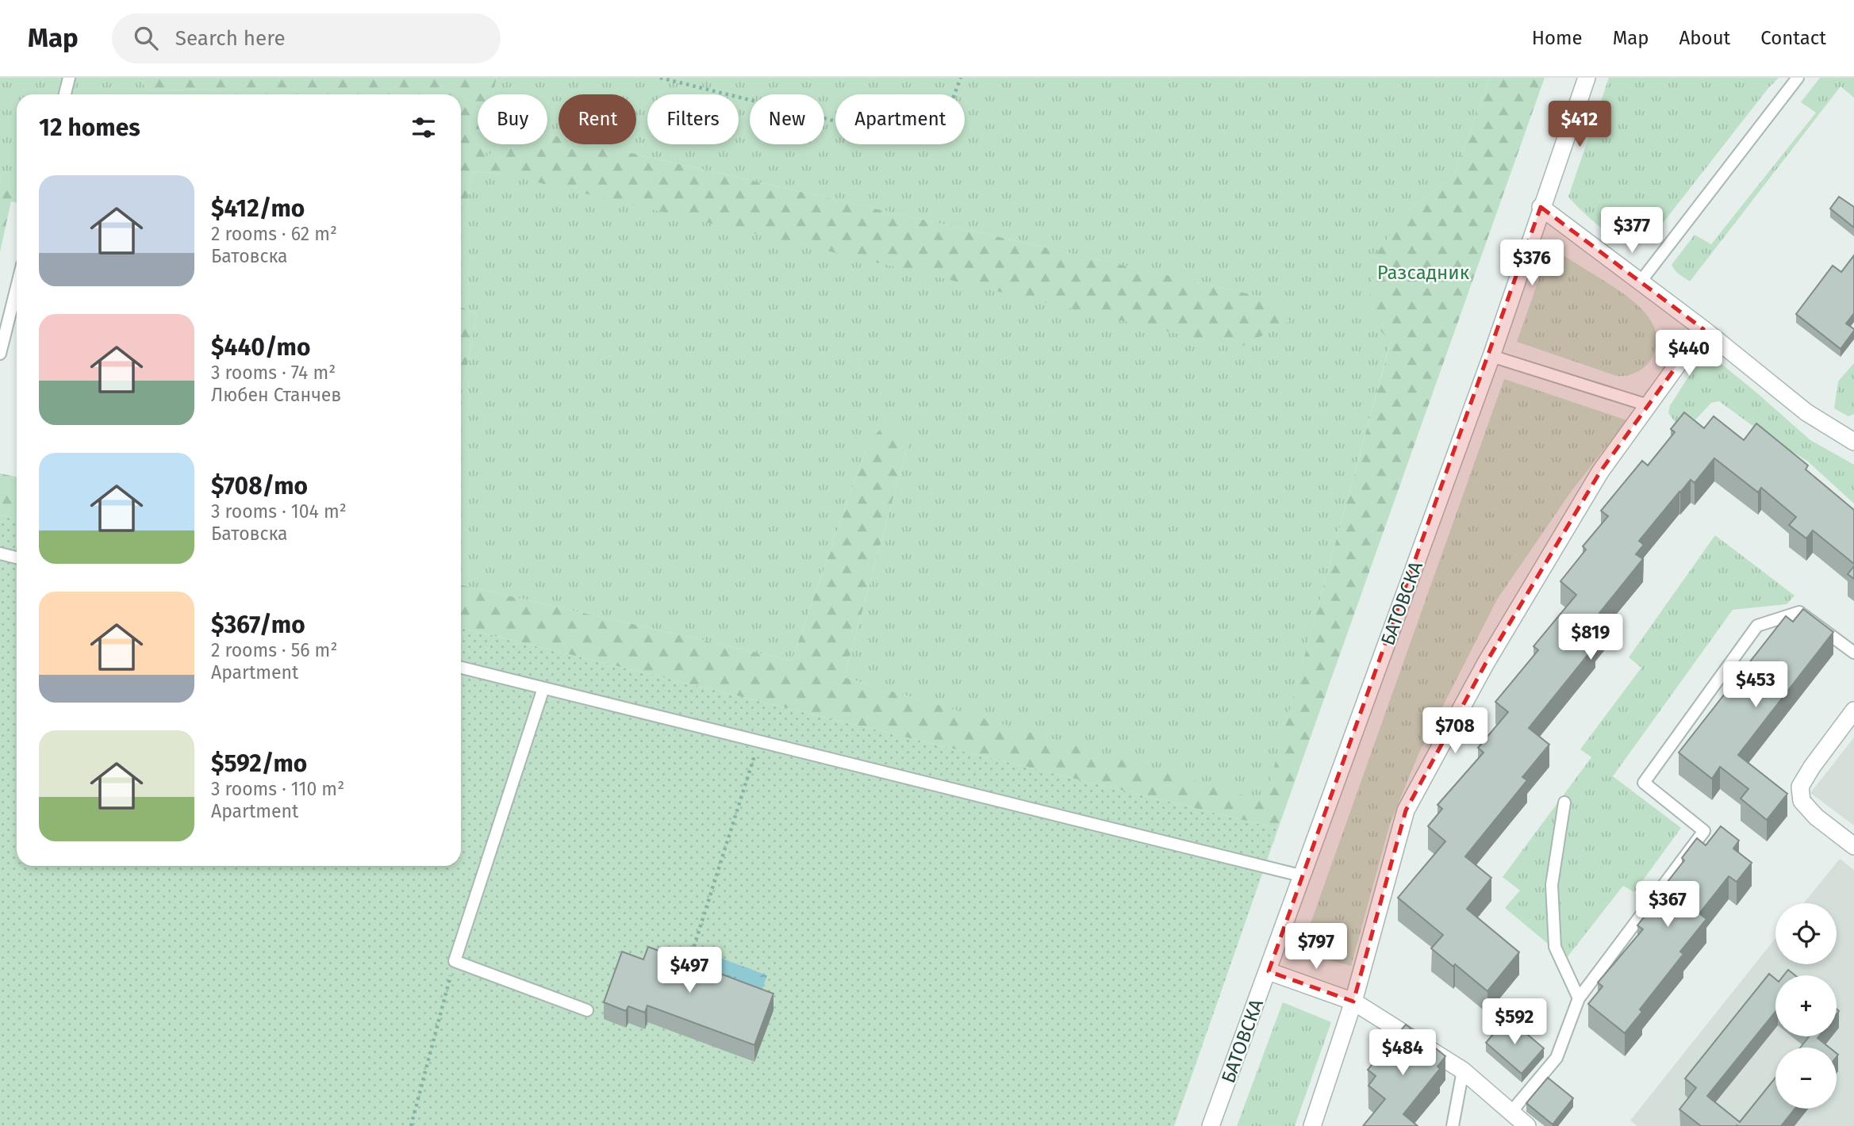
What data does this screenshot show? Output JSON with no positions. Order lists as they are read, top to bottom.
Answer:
{
  "streets": {
    "street": ["БАТОВСКА"]
  },
  "parks": ["Разсадник"],
  "page": {
    "header": "Map",
    "search": "Search here",
    "nav": [
      "Home",
      "Map",
      "About",
      "Contact"
    ],
    "chip": [
      "Buy",
      "Rent",
      "Filters",
      "New",
      "Apartment"
    ],
    "heading": "12 homes",
    "price": [
      "$412",
      "$377",
      "$376",
      "$440",
      "$819",
      "$453",
      "$708",
      "$367",
      "$797",
      "$497",
      "$592",
      "$484"
    ],
    "list": [
      {
        "name": "$412/mo",
        "note": "2 rooms · 62 m² · Батовска"
      },
      {
        "name": "$440/mo",
        "note": "3 rooms · 74 m² · Любен Станчев"
      },
      {
        "name": "$708/mo",
        "note": "3 rooms · 104 m² · Батовска"
      },
      {
        "name": "$367/mo",
        "note": "2 rooms · 56 m² · Apartment"
      },
      {
        "name": "$592/mo",
        "note": "3 rooms · 110 m² · Apartment"
      }
    ],
    "map_buttons": ["+", "−"]
  }
}
